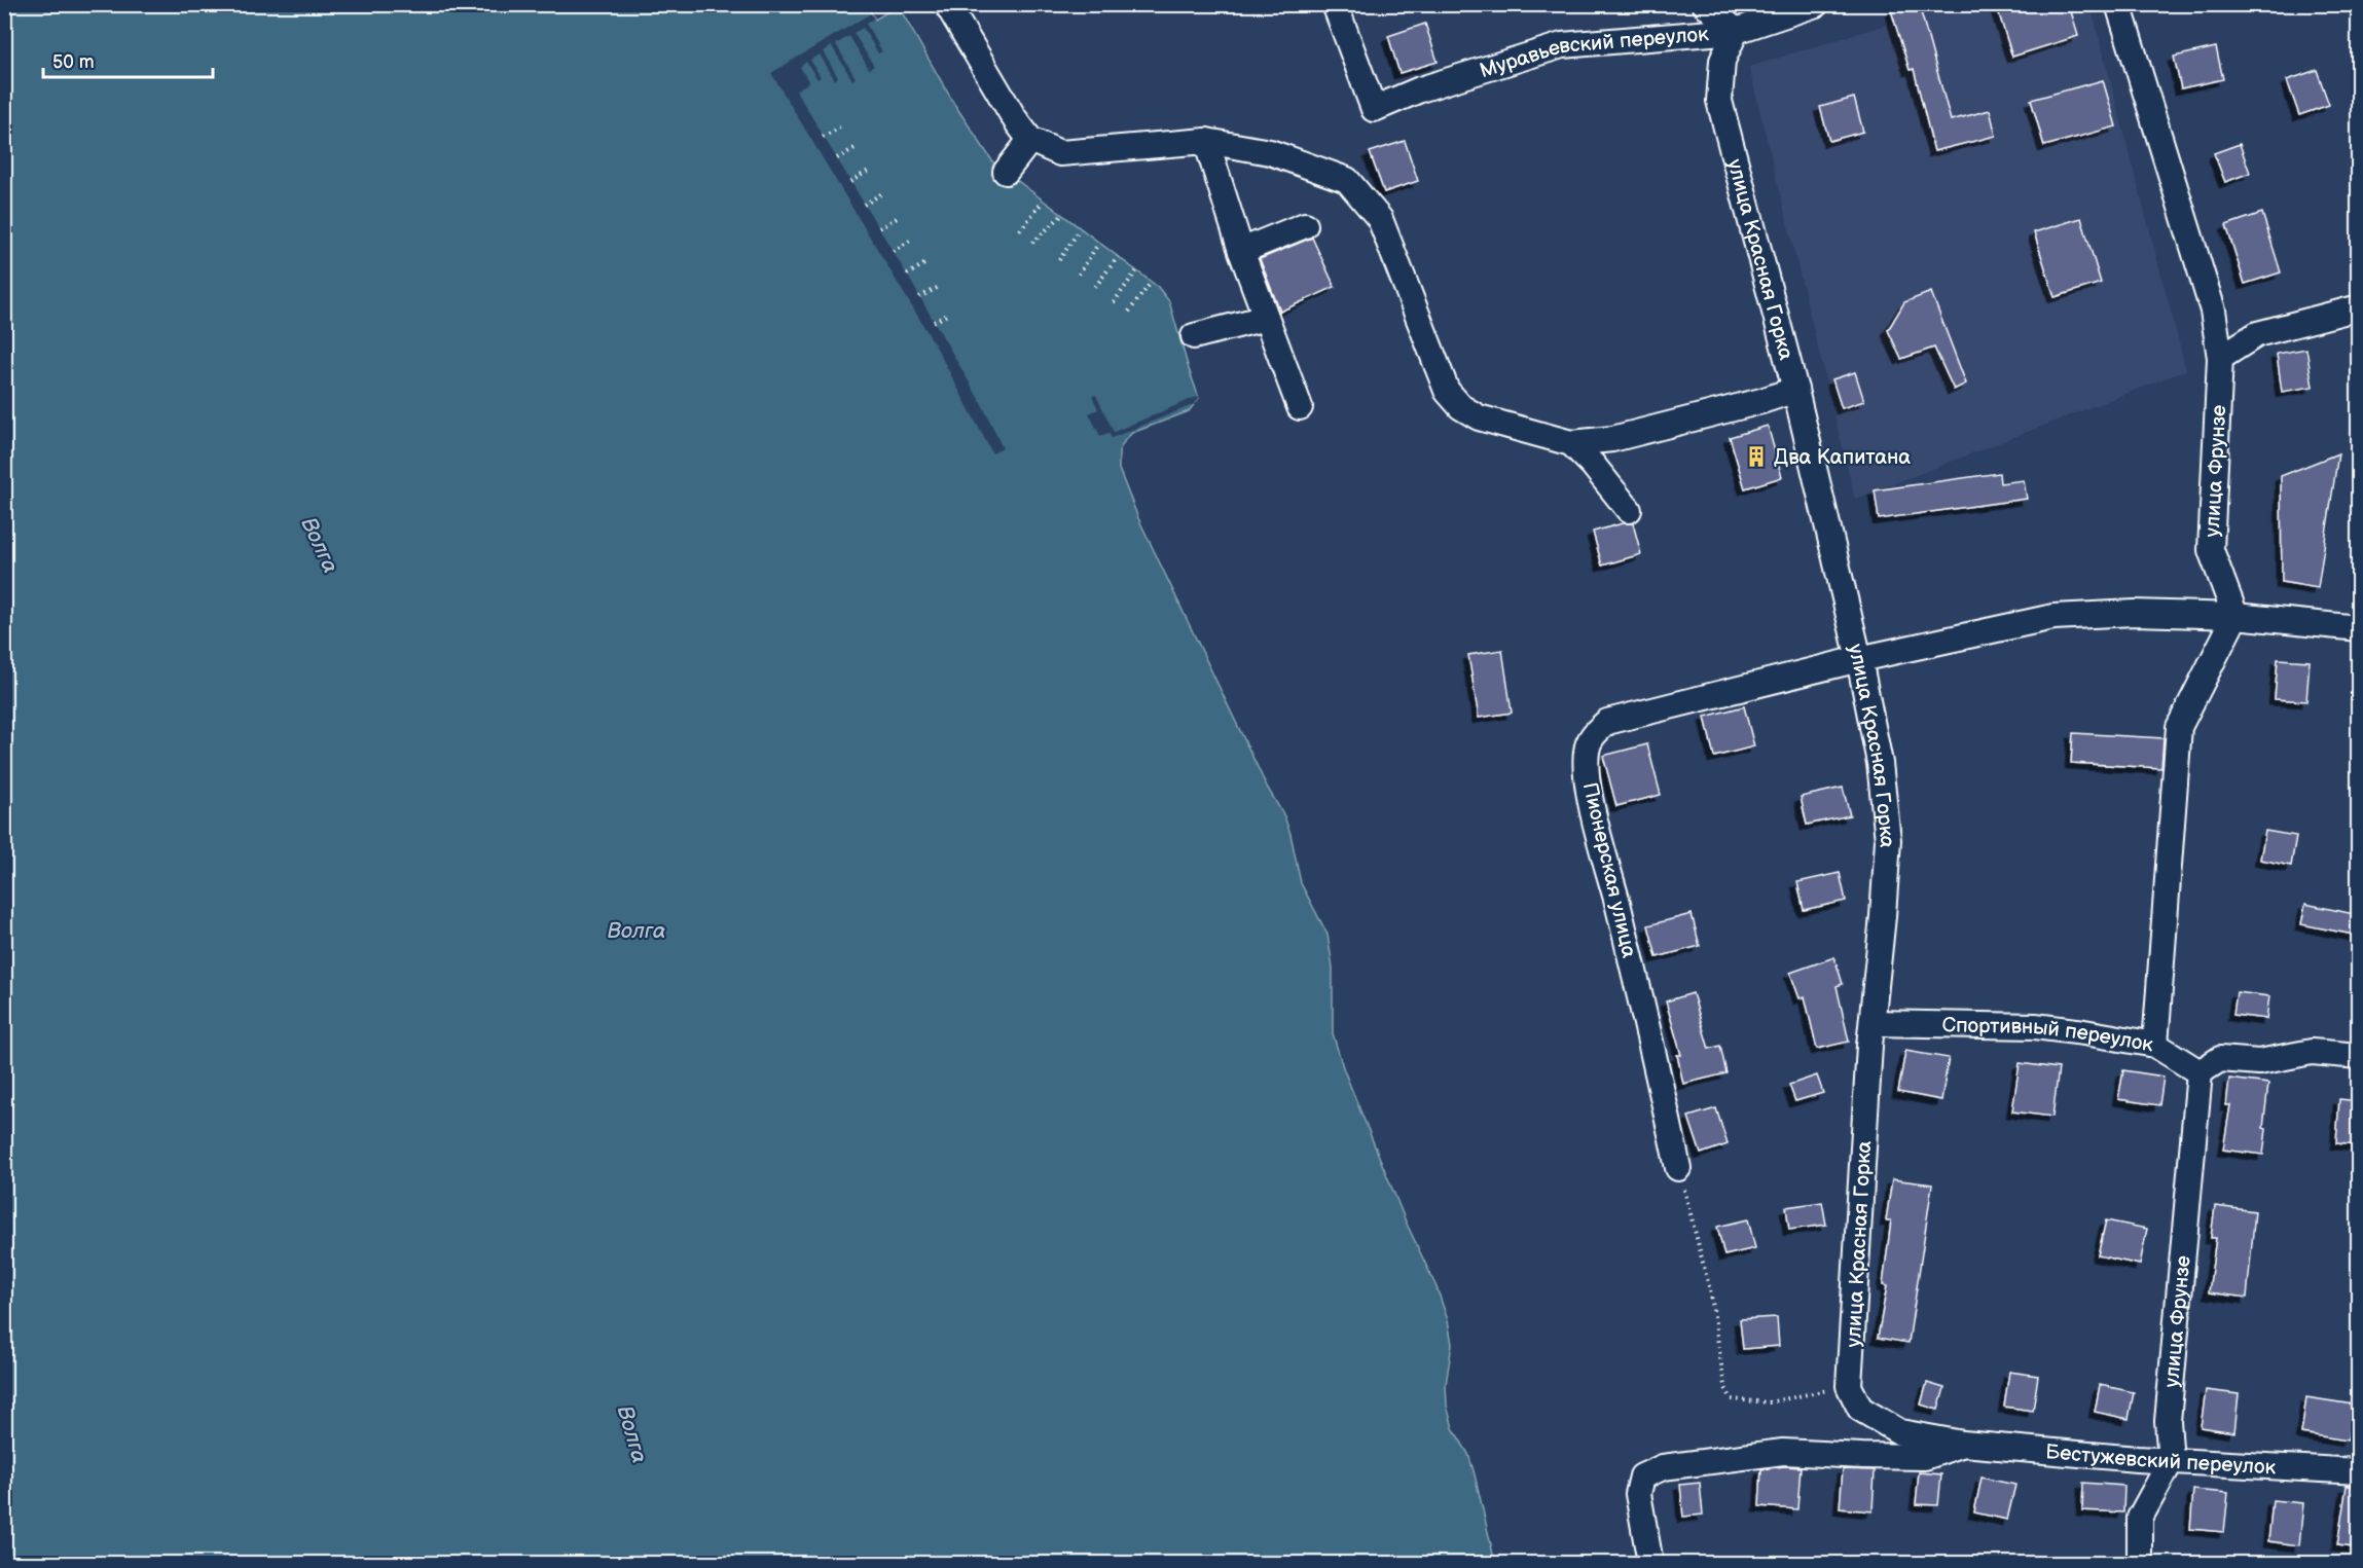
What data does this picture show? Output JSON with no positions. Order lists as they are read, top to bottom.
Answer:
{
  "streets": {
    "street": [
      "Муравьевский переулок",
      "улица Красная Горка",
      "улица Фрунзе",
      "Пионерская улица",
      "Спортивный переулок",
      "Бестужевский переулок"
    ]
  },
  "crossings": [
    ["Муравьевский переулок", "улица Красная Горка"],
    ["улица Красная Горка", "Пионерская улица"],
    ["улица Красная Горка", "Спортивный переулок"],
    ["улица Фрунзе", "Пионерская улица"],
    ["улица Фрунзе", "Спортивный переулок"],
    ["улица Фрунзе", "Бестужевский переулок"]
  ],
  "water": ["Волга"],
  "places": {
    "building": ["Два Капитана"]
  },
  "scale_bar": "50 m"
}
